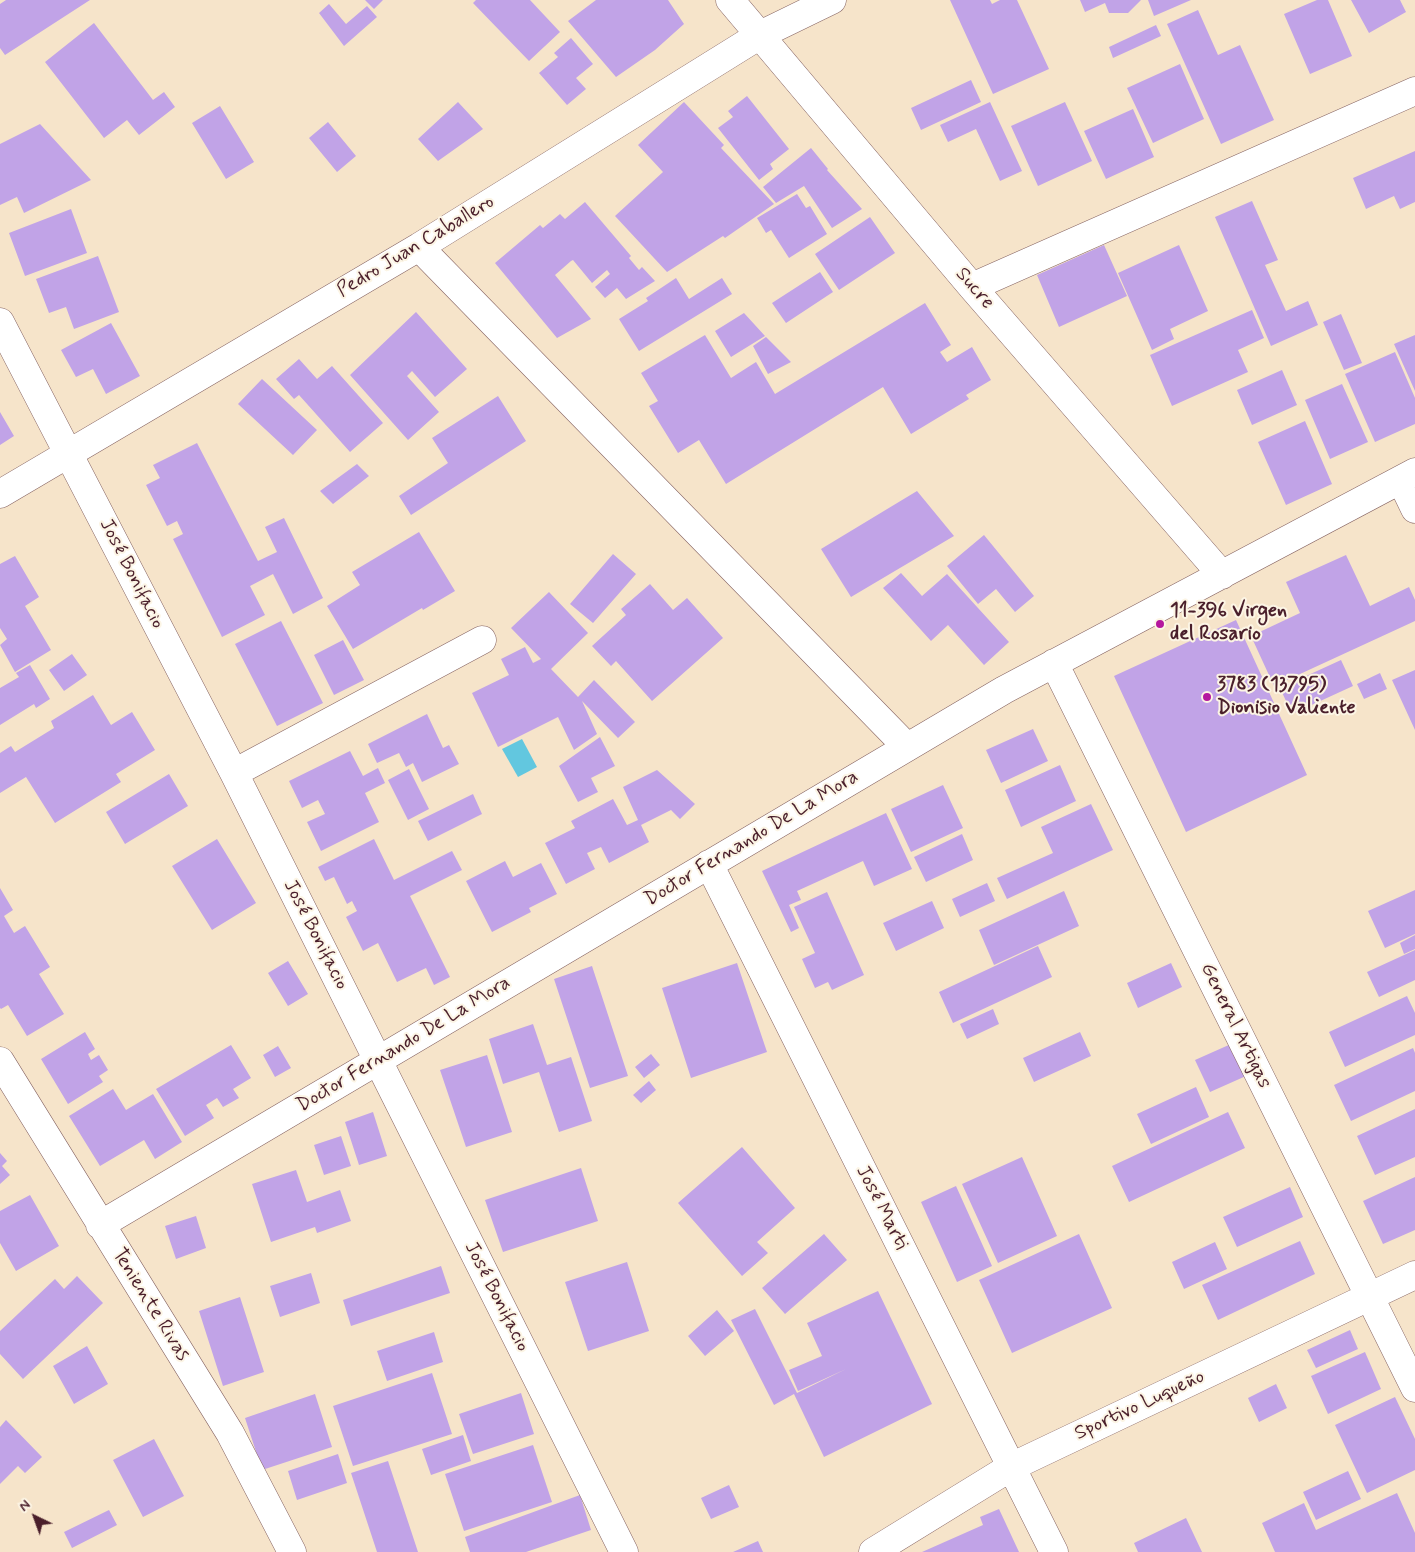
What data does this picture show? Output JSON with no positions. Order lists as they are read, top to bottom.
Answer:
{
  "streets": {
    "street": [
      "Pedro Juan Caballero",
      "Sucre",
      "José Bonifacio",
      "Doctor Fernando De La Mora",
      "General Artigas",
      "José Marti",
      "Teniente Rivas",
      "Sportivo Luqueño"
    ]
  },
  "crossings": [
    ["Pedro Juan Caballero", "Sucre"],
    ["Pedro Juan Caballero", "José Bonifacio"],
    ["Sucre", "Doctor Fernando De La Mora"],
    ["José Bonifacio", "Doctor Fernando De La Mora"],
    ["Doctor Fernando De La Mora", "General Artigas"],
    ["Doctor Fernando De La Mora", "José Marti"],
    ["Doctor Fernando De La Mora", "Teniente Rivas"],
    ["General Artigas", "Sportivo Luqueño"],
    ["José Marti", "Sportivo Luqueño"]
  ],
  "places": ["11-396 Virgen del Rosario", "3783 (13795) Dionisio Valiente"],
  "north": "top left"
}
